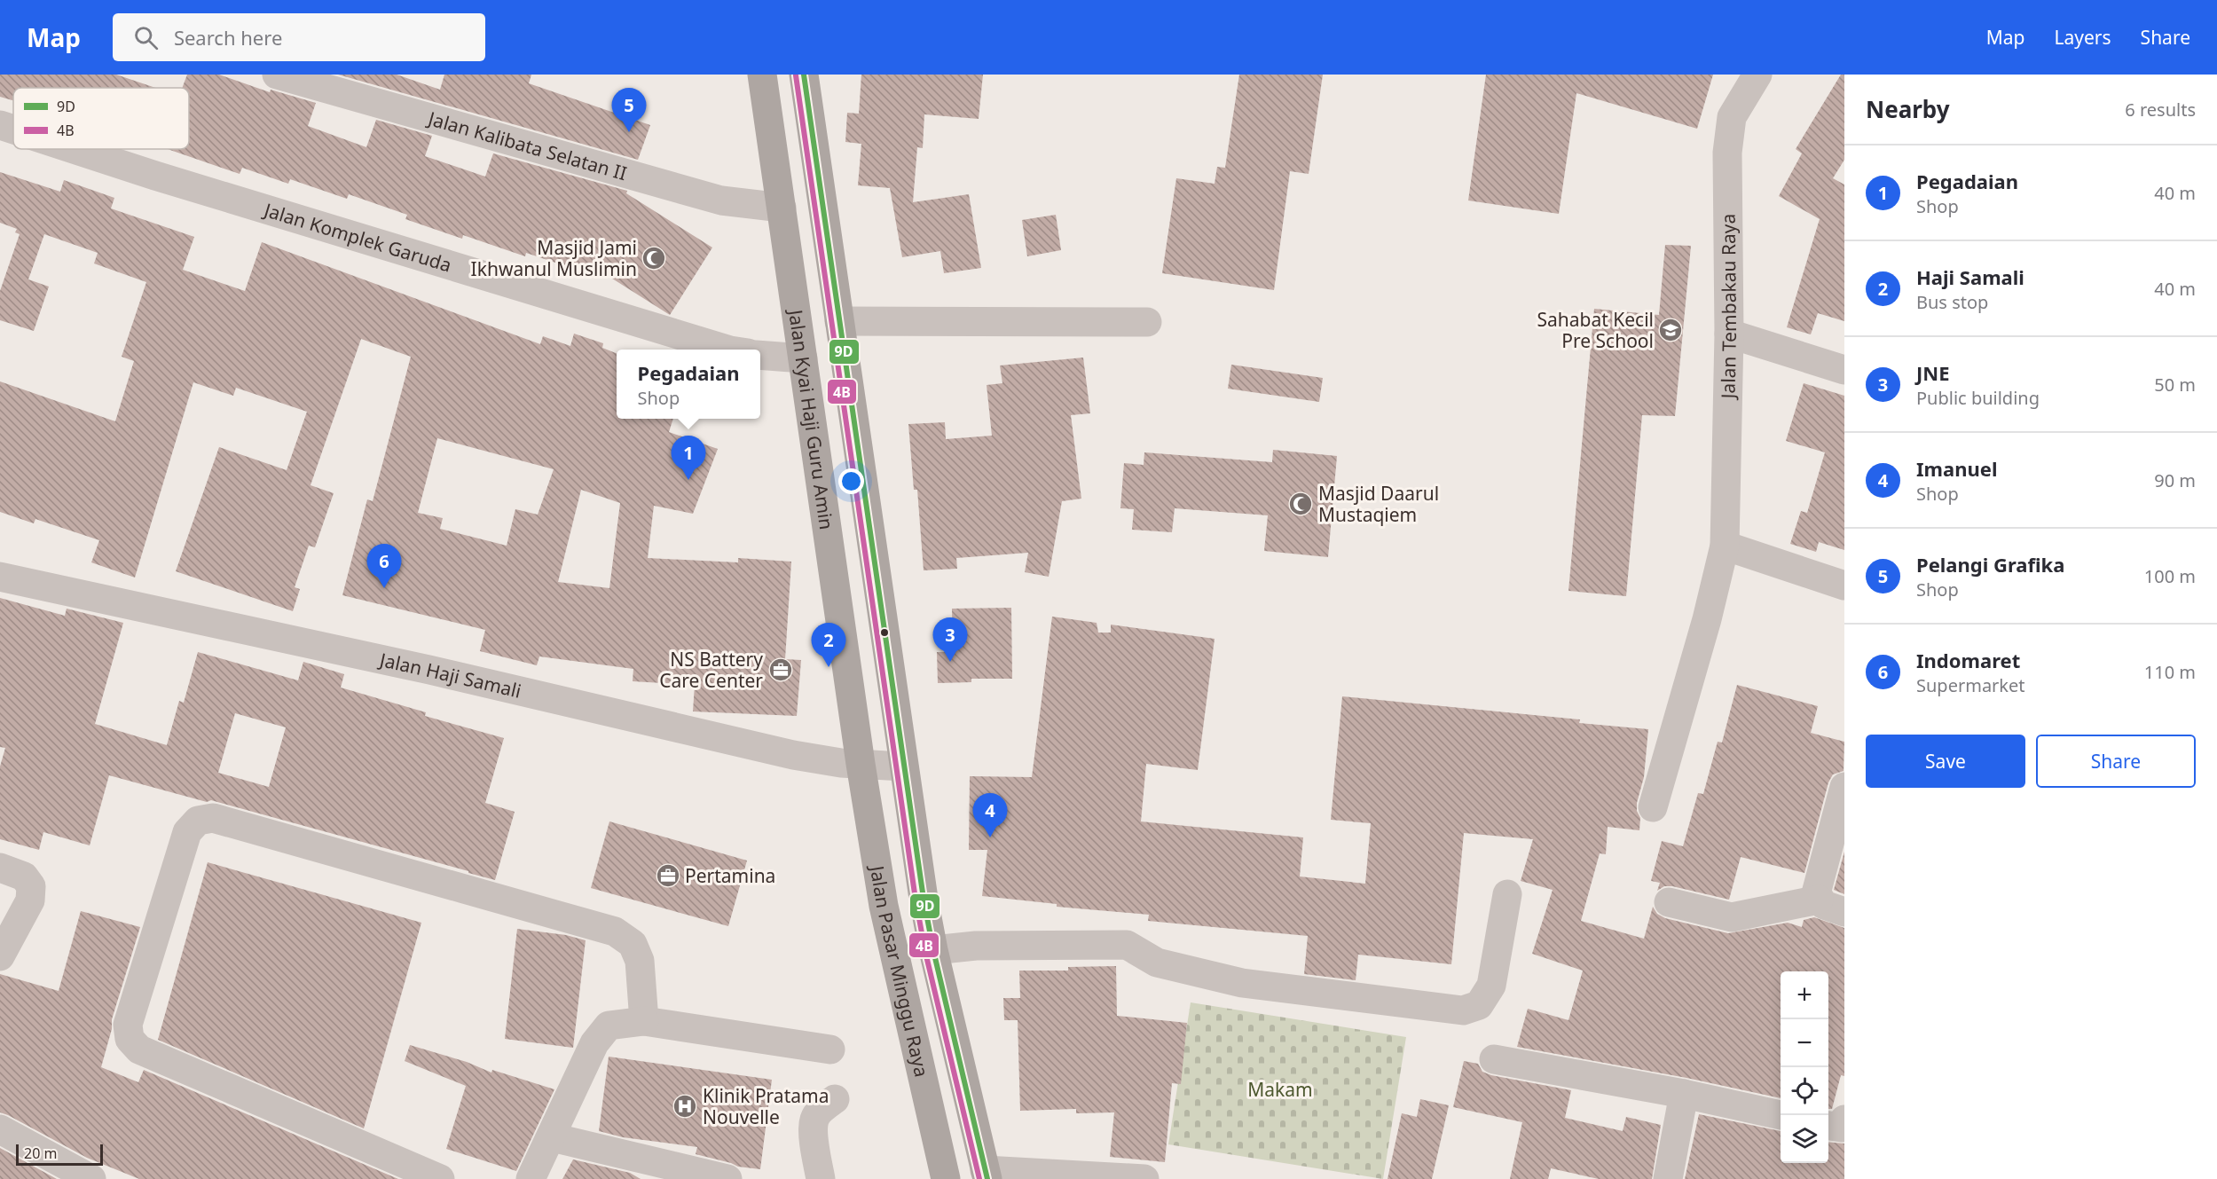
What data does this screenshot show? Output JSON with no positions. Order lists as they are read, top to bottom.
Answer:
{
  "streets": {
    "main road": ["Jalan Kyai Haji Guru Amin", "Jalan Pasar Minggu Raya"],
    "street": [
      "Jalan Kalibata Selatan II",
      "Jalan Komplek Garuda",
      "Jalan Tembakau Raya",
      "Jalan Haji Samali"
    ]
  },
  "crossings": [
    ["Jalan Kalibata Selatan II", "Jalan Kyai Haji Guru Amin"],
    ["Jalan Kyai Haji Guru Amin", "Jalan Haji Samali"],
    ["Jalan Kyai Haji Guru Amin", "Jalan Pasar Minggu Raya"],
    ["Jalan Haji Samali", "Jalan Pasar Minggu Raya"]
  ],
  "parks": ["Makam"],
  "places": {
    "mosque": ["Masjid Jami Ikhwanul Muslimin", "Masjid Daarul Mustaqiem"],
    "school or university": ["Sahabat Kecil Pre School"],
    "office": ["NS Battery Care Center", "Pertamina"],
    "hospital": ["Klinik Pratama Nouvelle"]
  },
  "lines": ["transit line 9D", "transit line 4B"],
  "legend": ["9D", "4B"],
  "scale_bar": "20 m",
  "page": {
    "header": "Map",
    "search": "Search here",
    "nav": ["Map", "Layers", "Share"],
    "heading": ["Nearby", "6 results"],
    "pins": [
      "5",
      "1",
      "6",
      "3",
      "2",
      "4"
    ],
    "list": [
      {
        "mark": "1",
        "name": "Pegadaian",
        "note": "Shop",
        "value": "40 m"
      },
      {
        "mark": "2",
        "name": "Haji Samali",
        "note": "Bus stop",
        "value": "40 m"
      },
      {
        "mark": "3",
        "name": "JNE",
        "note": "Public building",
        "value": "50 m"
      },
      {
        "mark": "4",
        "name": "Imanuel",
        "note": "Shop",
        "value": "90 m"
      },
      {
        "mark": "5",
        "name": "Pelangi Grafika",
        "note": "Shop",
        "value": "100 m"
      },
      {
        "mark": "6",
        "name": "Indomaret",
        "note": "Supermarket",
        "value": "110 m"
      }
    ],
    "popup": ["Pegadaian", "Shop"],
    "buttons": ["Save", "Share"],
    "map_buttons": ["+", "−"],
    "scale": "20 m"
  }
}
